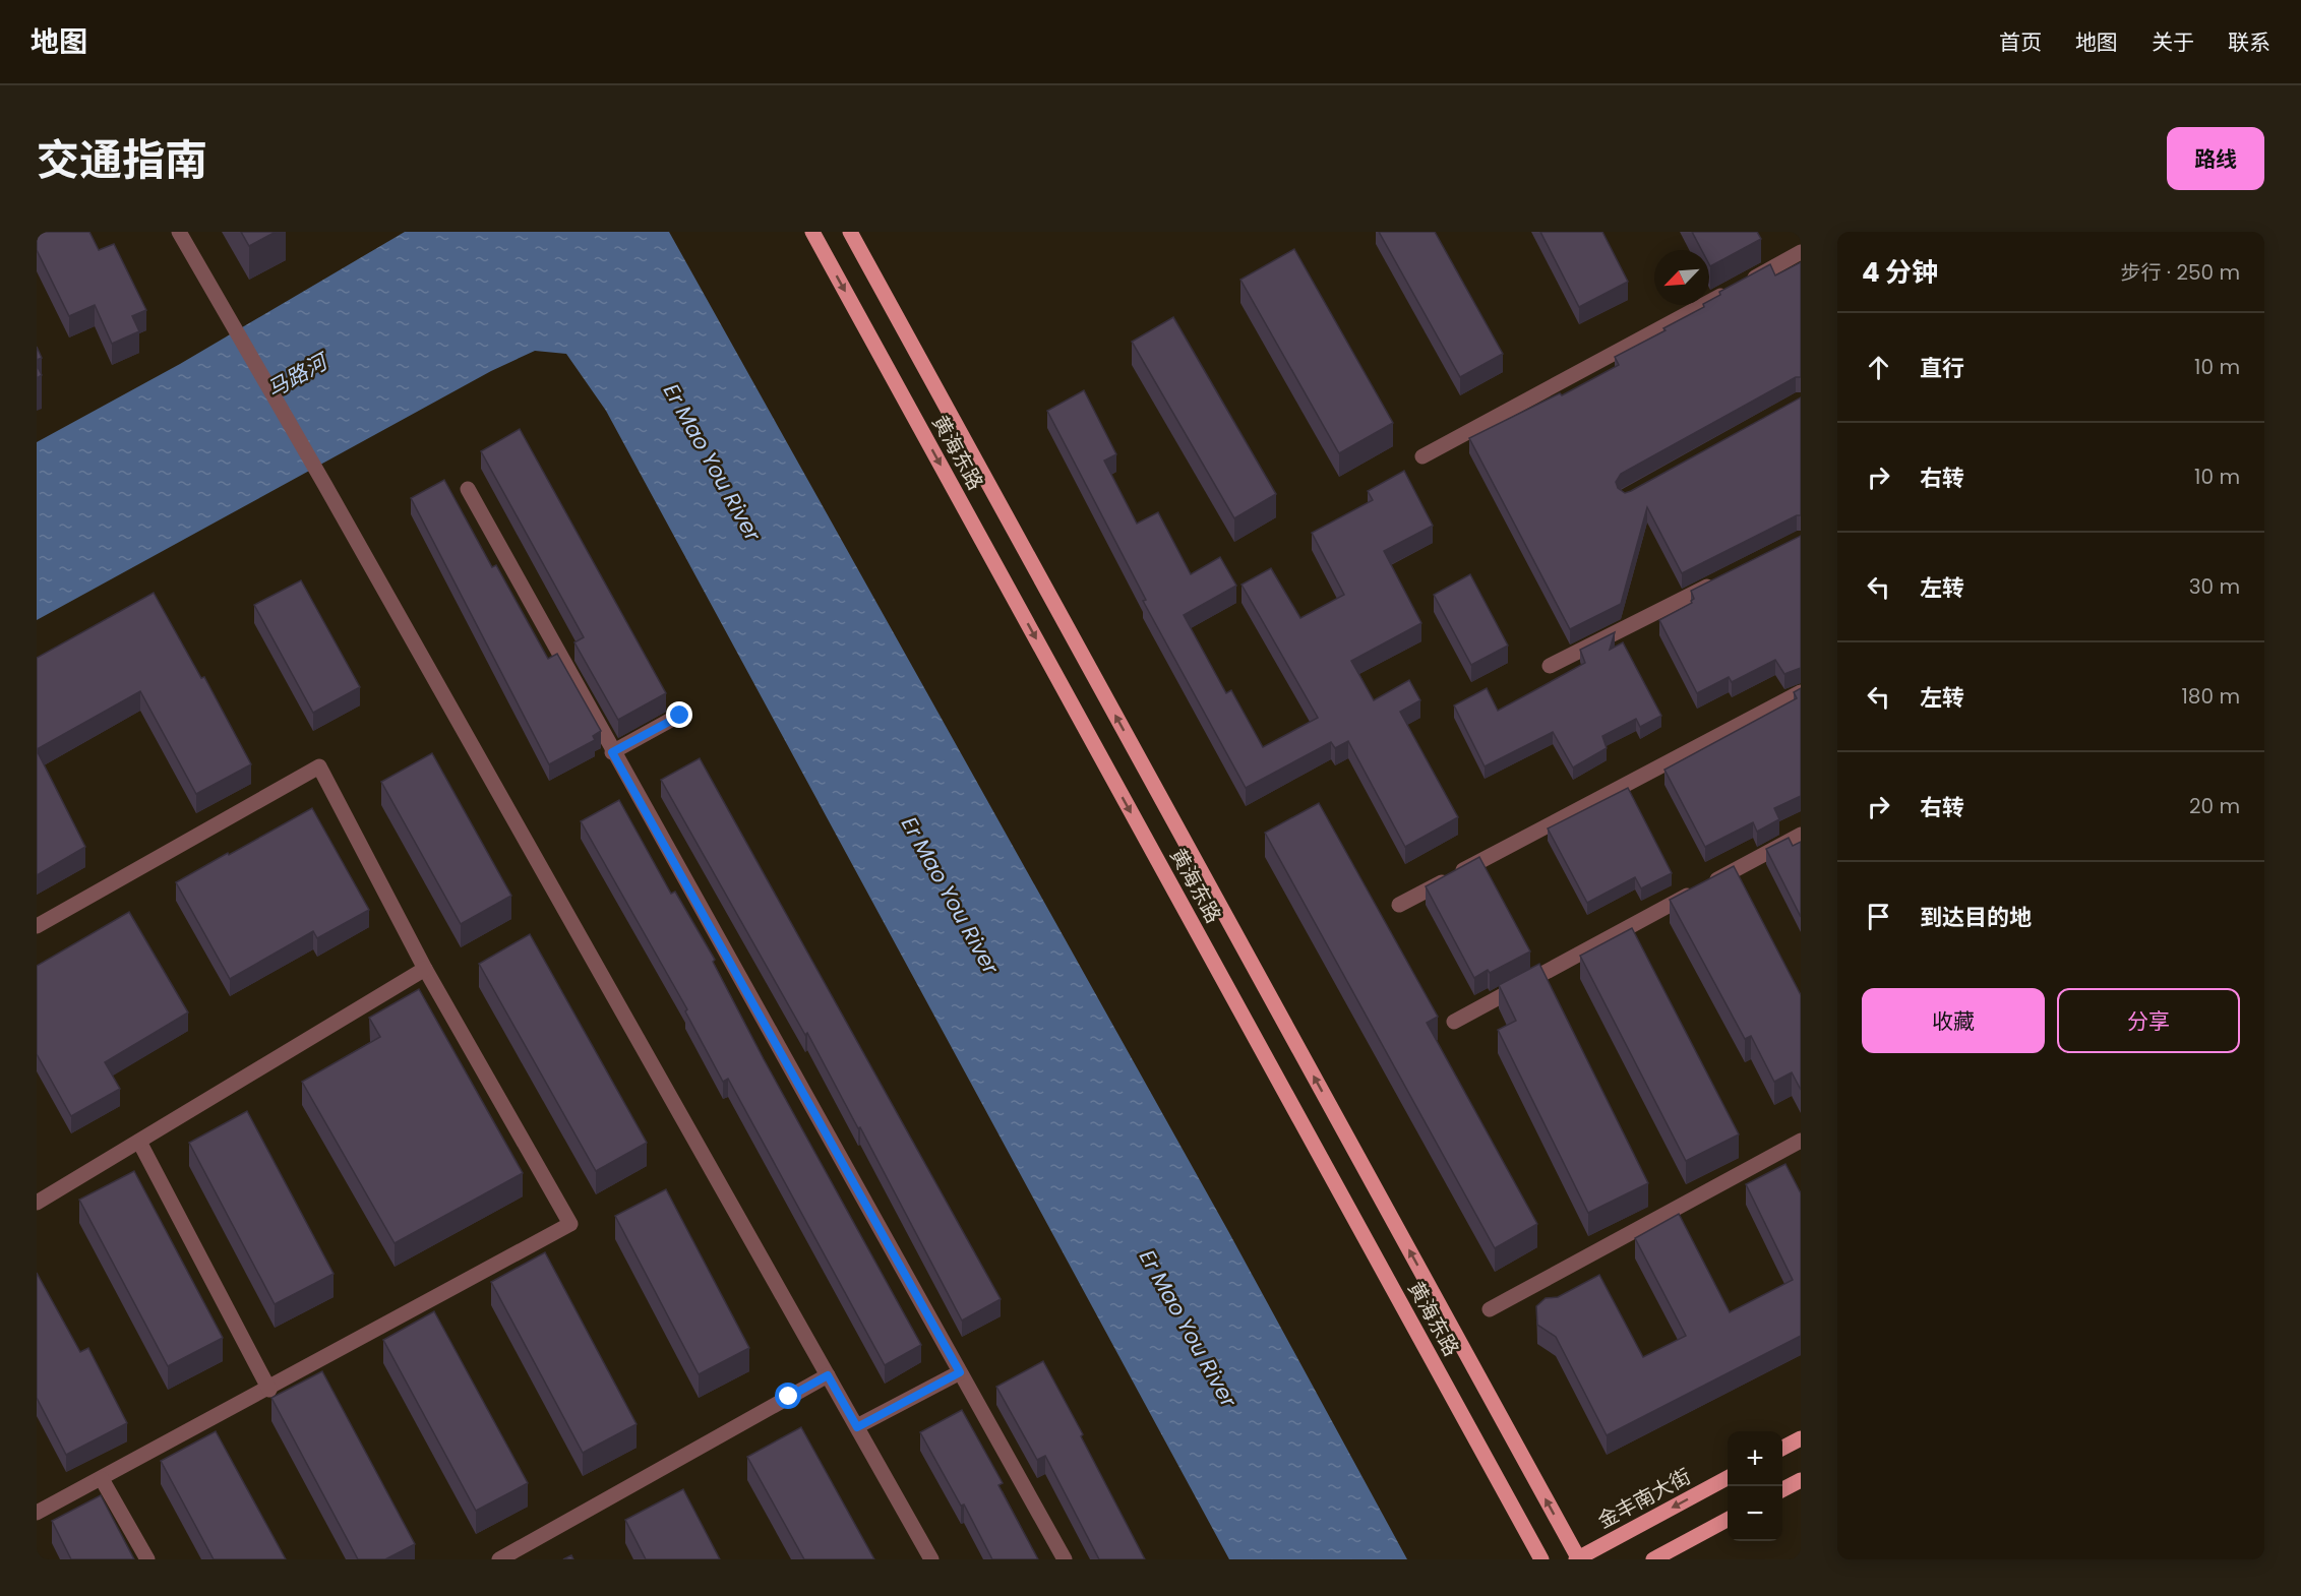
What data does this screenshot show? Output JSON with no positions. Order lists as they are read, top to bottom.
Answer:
{
  "streets": {
    "main road": ["黄海东路", "金丰南大街"]
  },
  "crossings": [
    ["黄海东路", "金丰南大街"]
  ],
  "water": ["马路河", "Er Mao You River"],
  "north": "bottom left",
  "page": {
    "header": "地图",
    "nav": [
      "首页",
      "地图",
      "关于",
      "联系"
    ],
    "title": "交通指南",
    "buttons": [
      "路线",
      ["收藏", "分享"]
    ],
    "heading": ["4 分钟", "步行 · 250 m"],
    "list": [
      ["直行", "10 m"],
      ["右转", "10 m"],
      ["左转", "30 m"],
      ["左转", "180 m"],
      ["右转", "20 m"],
      "到达目的地"
    ],
    "map_buttons": ["+", "−"]
  }
}
